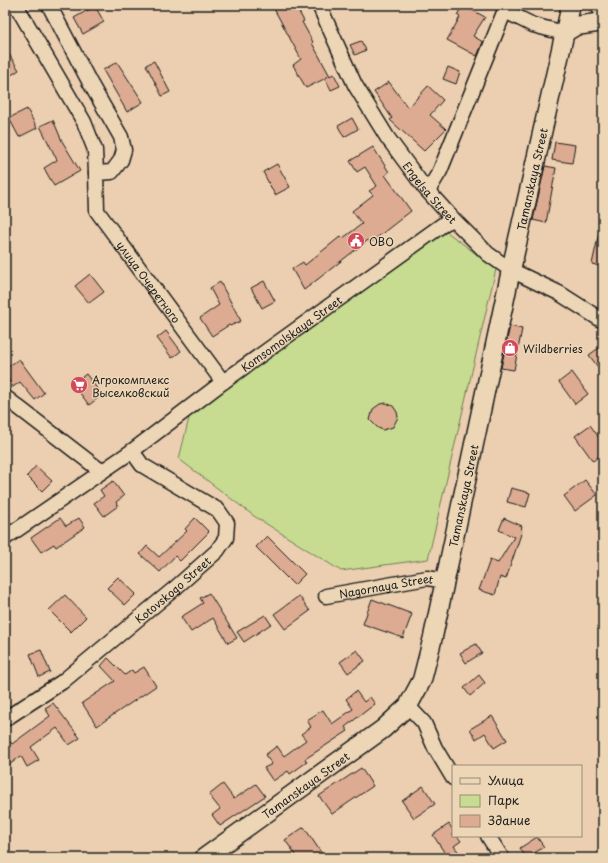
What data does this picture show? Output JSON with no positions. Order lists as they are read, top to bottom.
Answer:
{
  "streets": {
    "street": [
      "Tamanskaya Street",
      "Engelsa Street",
      "улица Очеретного",
      "Komsomolskaya Street",
      "Nagornaya Street",
      "Kotovskogo Street"
    ]
  },
  "crossings": [
    ["Tamanskaya Street", "Engelsa Street"],
    ["Tamanskaya Street", "Nagornaya Street"],
    ["Engelsa Street", "Komsomolskaya Street"],
    ["улица Очеретного", "Komsomolskaya Street"],
    ["Komsomolskaya Street", "Kotovskogo Street"]
  ],
  "places": {
    "public building": ["ОВО"],
    "shop": ["Wildberries"],
    "supermarket": ["Агрокомплекс Выселковский"]
  },
  "legend": ["Улица", "Парк", "Здание"]
}
